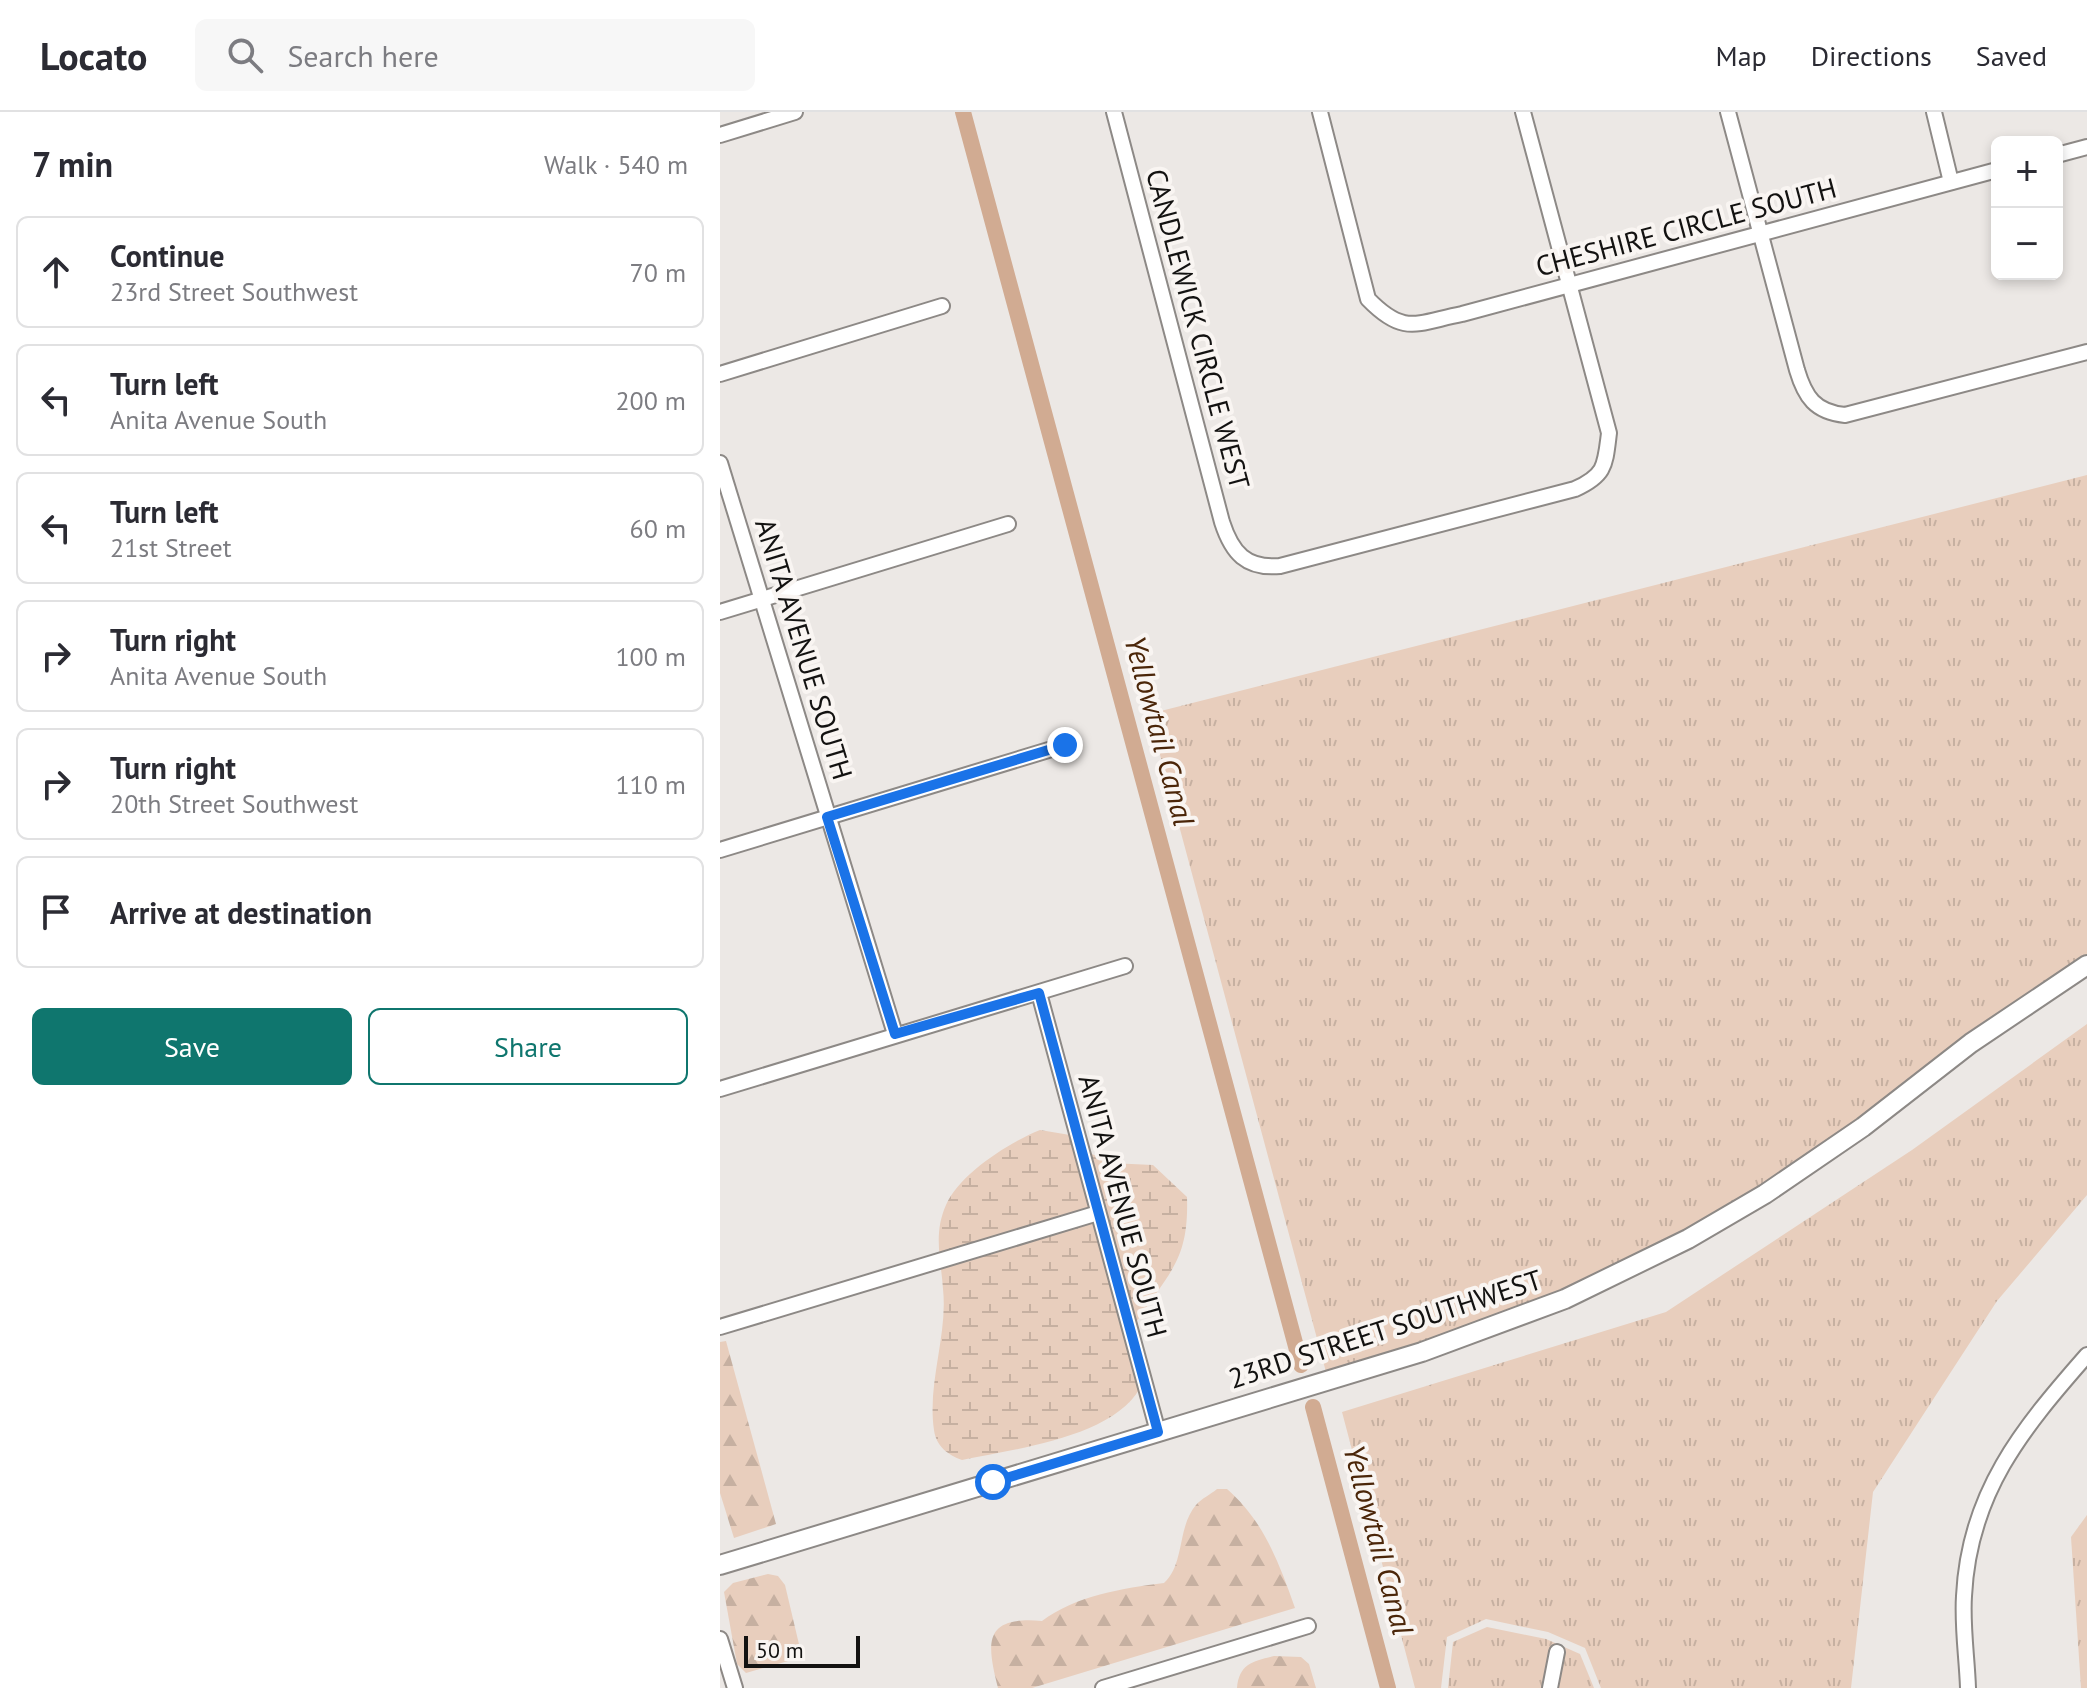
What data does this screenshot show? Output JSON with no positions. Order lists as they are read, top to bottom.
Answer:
{
  "streets": {
    "street": [
      "CHESHIRE CIRCLE SOUTH",
      "CANDLEWICK CIRCLE WEST",
      "ANITA AVENUE SOUTH",
      "23RD STREET SOUTHWEST"
    ]
  },
  "crossings": [
    ["CHESHIRE CIRCLE SOUTH", "CANDLEWICK CIRCLE WEST"],
    ["ANITA AVENUE SOUTH", "23RD STREET SOUTHWEST"]
  ],
  "water": ["Yellowtail Canal"],
  "scale_bar": "50 m",
  "page": {
    "header": "Locato",
    "search": "Search here",
    "nav": ["Map", "Directions", "Saved"],
    "heading": ["7 min", "Walk · 540 m"],
    "map_buttons": ["+", "−"],
    "list": [
      ["Continue", "23rd Street Southwest", "70 m"],
      ["Turn left", "Anita Avenue South", "200 m"],
      ["Turn left", "21st Street", "60 m"],
      ["Turn right", "Anita Avenue South", "100 m"],
      ["Turn right", "20th Street Southwest", "110 m"],
      "Arrive at destination"
    ],
    "buttons": ["Save", "Share"],
    "scale": "50 m"
  }
}
